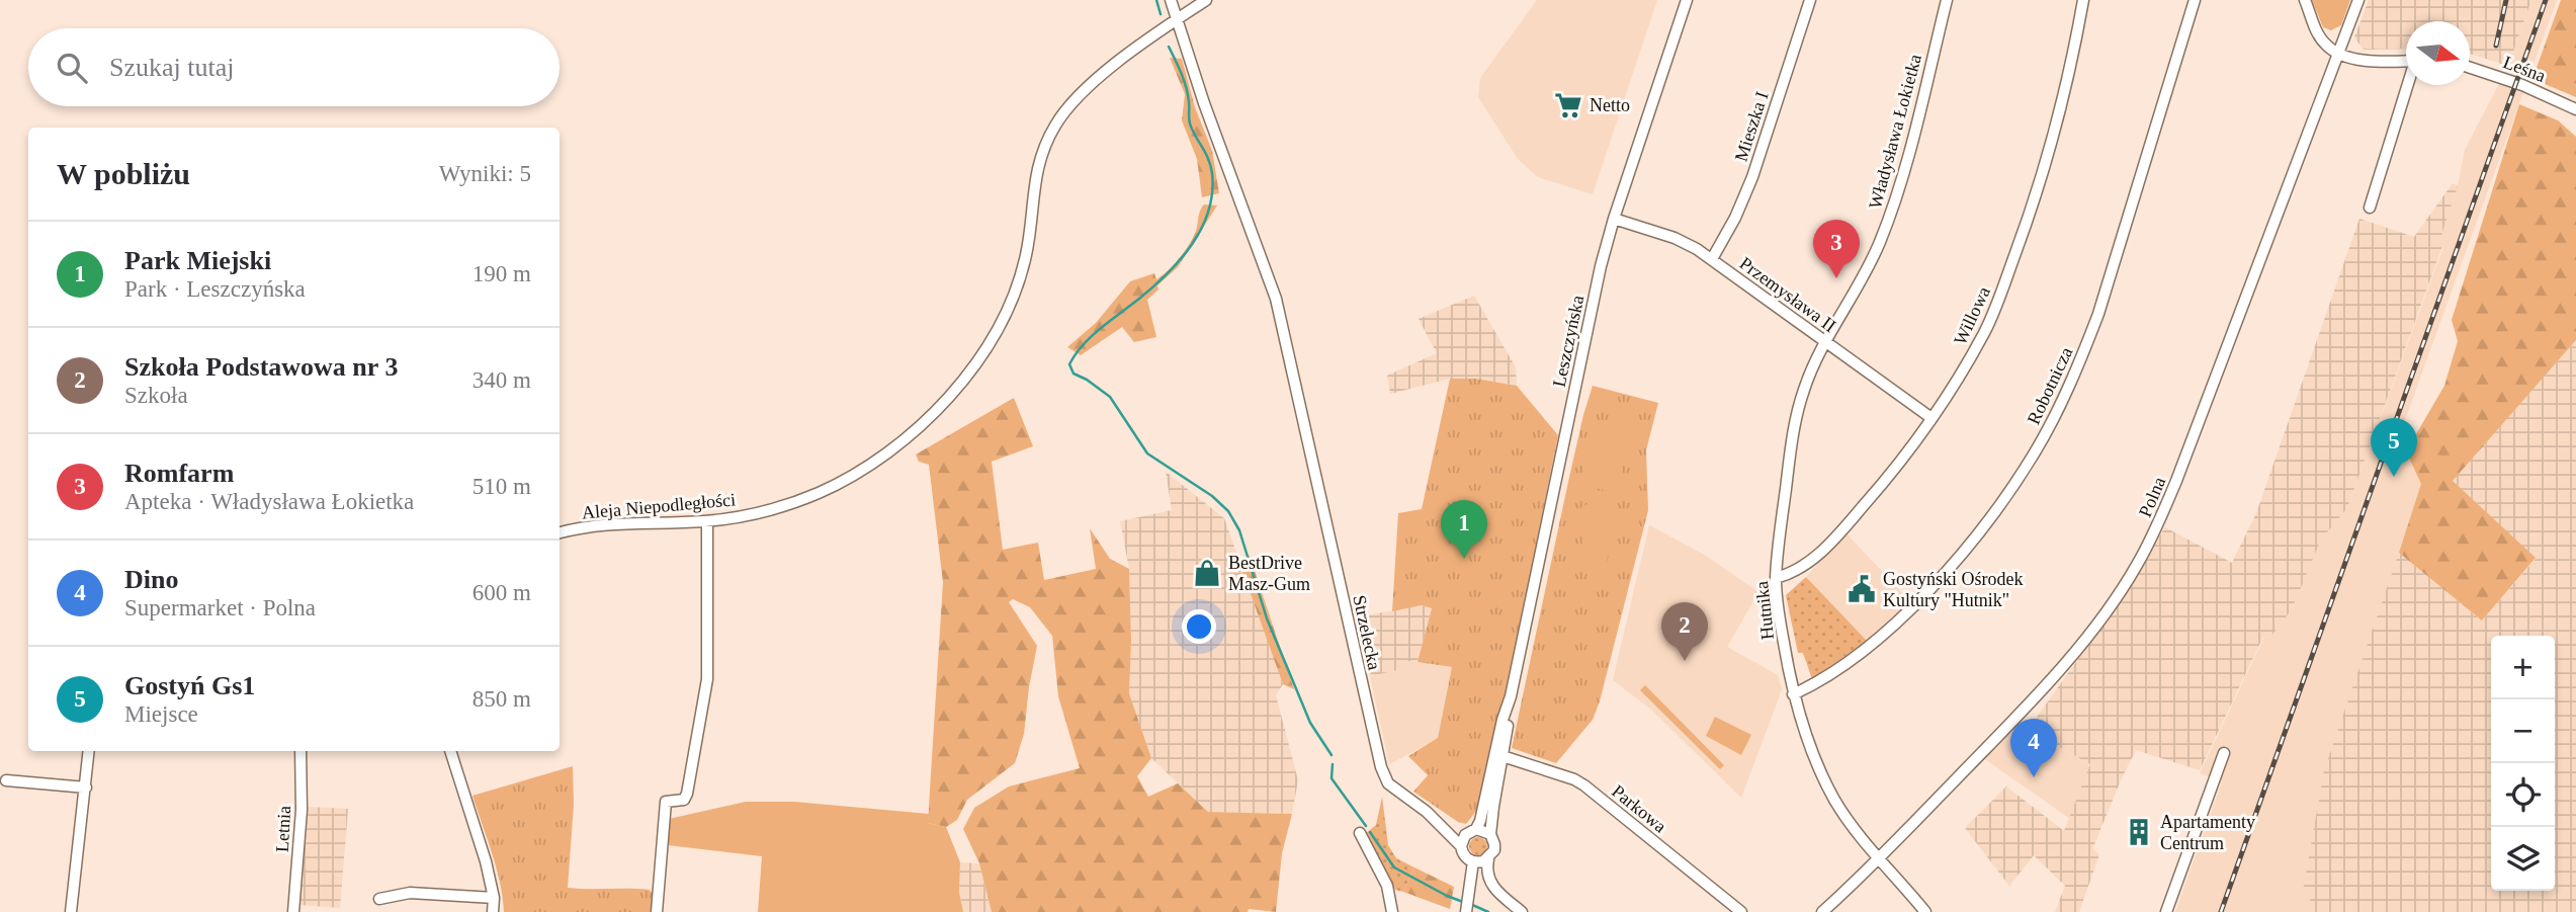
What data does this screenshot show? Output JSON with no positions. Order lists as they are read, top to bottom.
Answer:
{
  "streets": {
    "street": [
      "Leśna",
      "Mieszka I",
      "Władysława Łokietka",
      "Przemysława II",
      "Willowa",
      "Leszczyńska",
      "Robotnicza",
      "Polna",
      "Aleja Niepodległości",
      "Hutnika",
      "Strzelecka",
      "Parkowa",
      "Letnia"
    ]
  },
  "crossings": [
    ["Mieszka I", "Przemysława II"],
    ["Władysława Łokietka", "Przemysława II"],
    ["Władysława Łokietka", "Hutnika"],
    ["Przemysława II", "Willowa"],
    ["Przemysława II", "Leszczyńska"],
    ["Przemysława II", "Hutnika"],
    ["Willowa", "Hutnika"],
    ["Leszczyńska", "Strzelecka"],
    ["Leszczyńska", "Parkowa"],
    ["Robotnicza", "Hutnika"],
    ["Polna", "Hutnika"],
    ["Aleja Niepodległości", "Strzelecka"]
  ],
  "places": {
    "supermarket": ["Netto"],
    "shop": ["BestDrive Masz-Gum"],
    "public building": ["Gostyński Ośrodek Kultury \"Hutnik\""],
    "building": ["Apartamenty Centrum"]
  },
  "north": "right",
  "page": {
    "search": "Szukaj tutaj",
    "heading": ["W pobliżu", "Wyniki: 5"],
    "pins": [
      "3",
      "5",
      "1",
      "2",
      "4"
    ],
    "list": [
      {
        "mark": "1",
        "name": "Park Miejski",
        "note": "Park · Leszczyńska",
        "value": "190 m"
      },
      {
        "mark": "2",
        "name": "Szkoła Podstawowa nr 3",
        "note": "Szkoła",
        "value": "340 m"
      },
      {
        "mark": "3",
        "name": "Romfarm",
        "note": "Apteka · Władysława Łokietka",
        "value": "510 m"
      },
      {
        "mark": "4",
        "name": "Dino",
        "note": "Supermarket · Polna",
        "value": "600 m"
      },
      {
        "mark": "5",
        "name": "Gostyń Gs1",
        "note": "Miejsce",
        "value": "850 m"
      }
    ],
    "map_buttons": ["+", "−"]
  }
}
